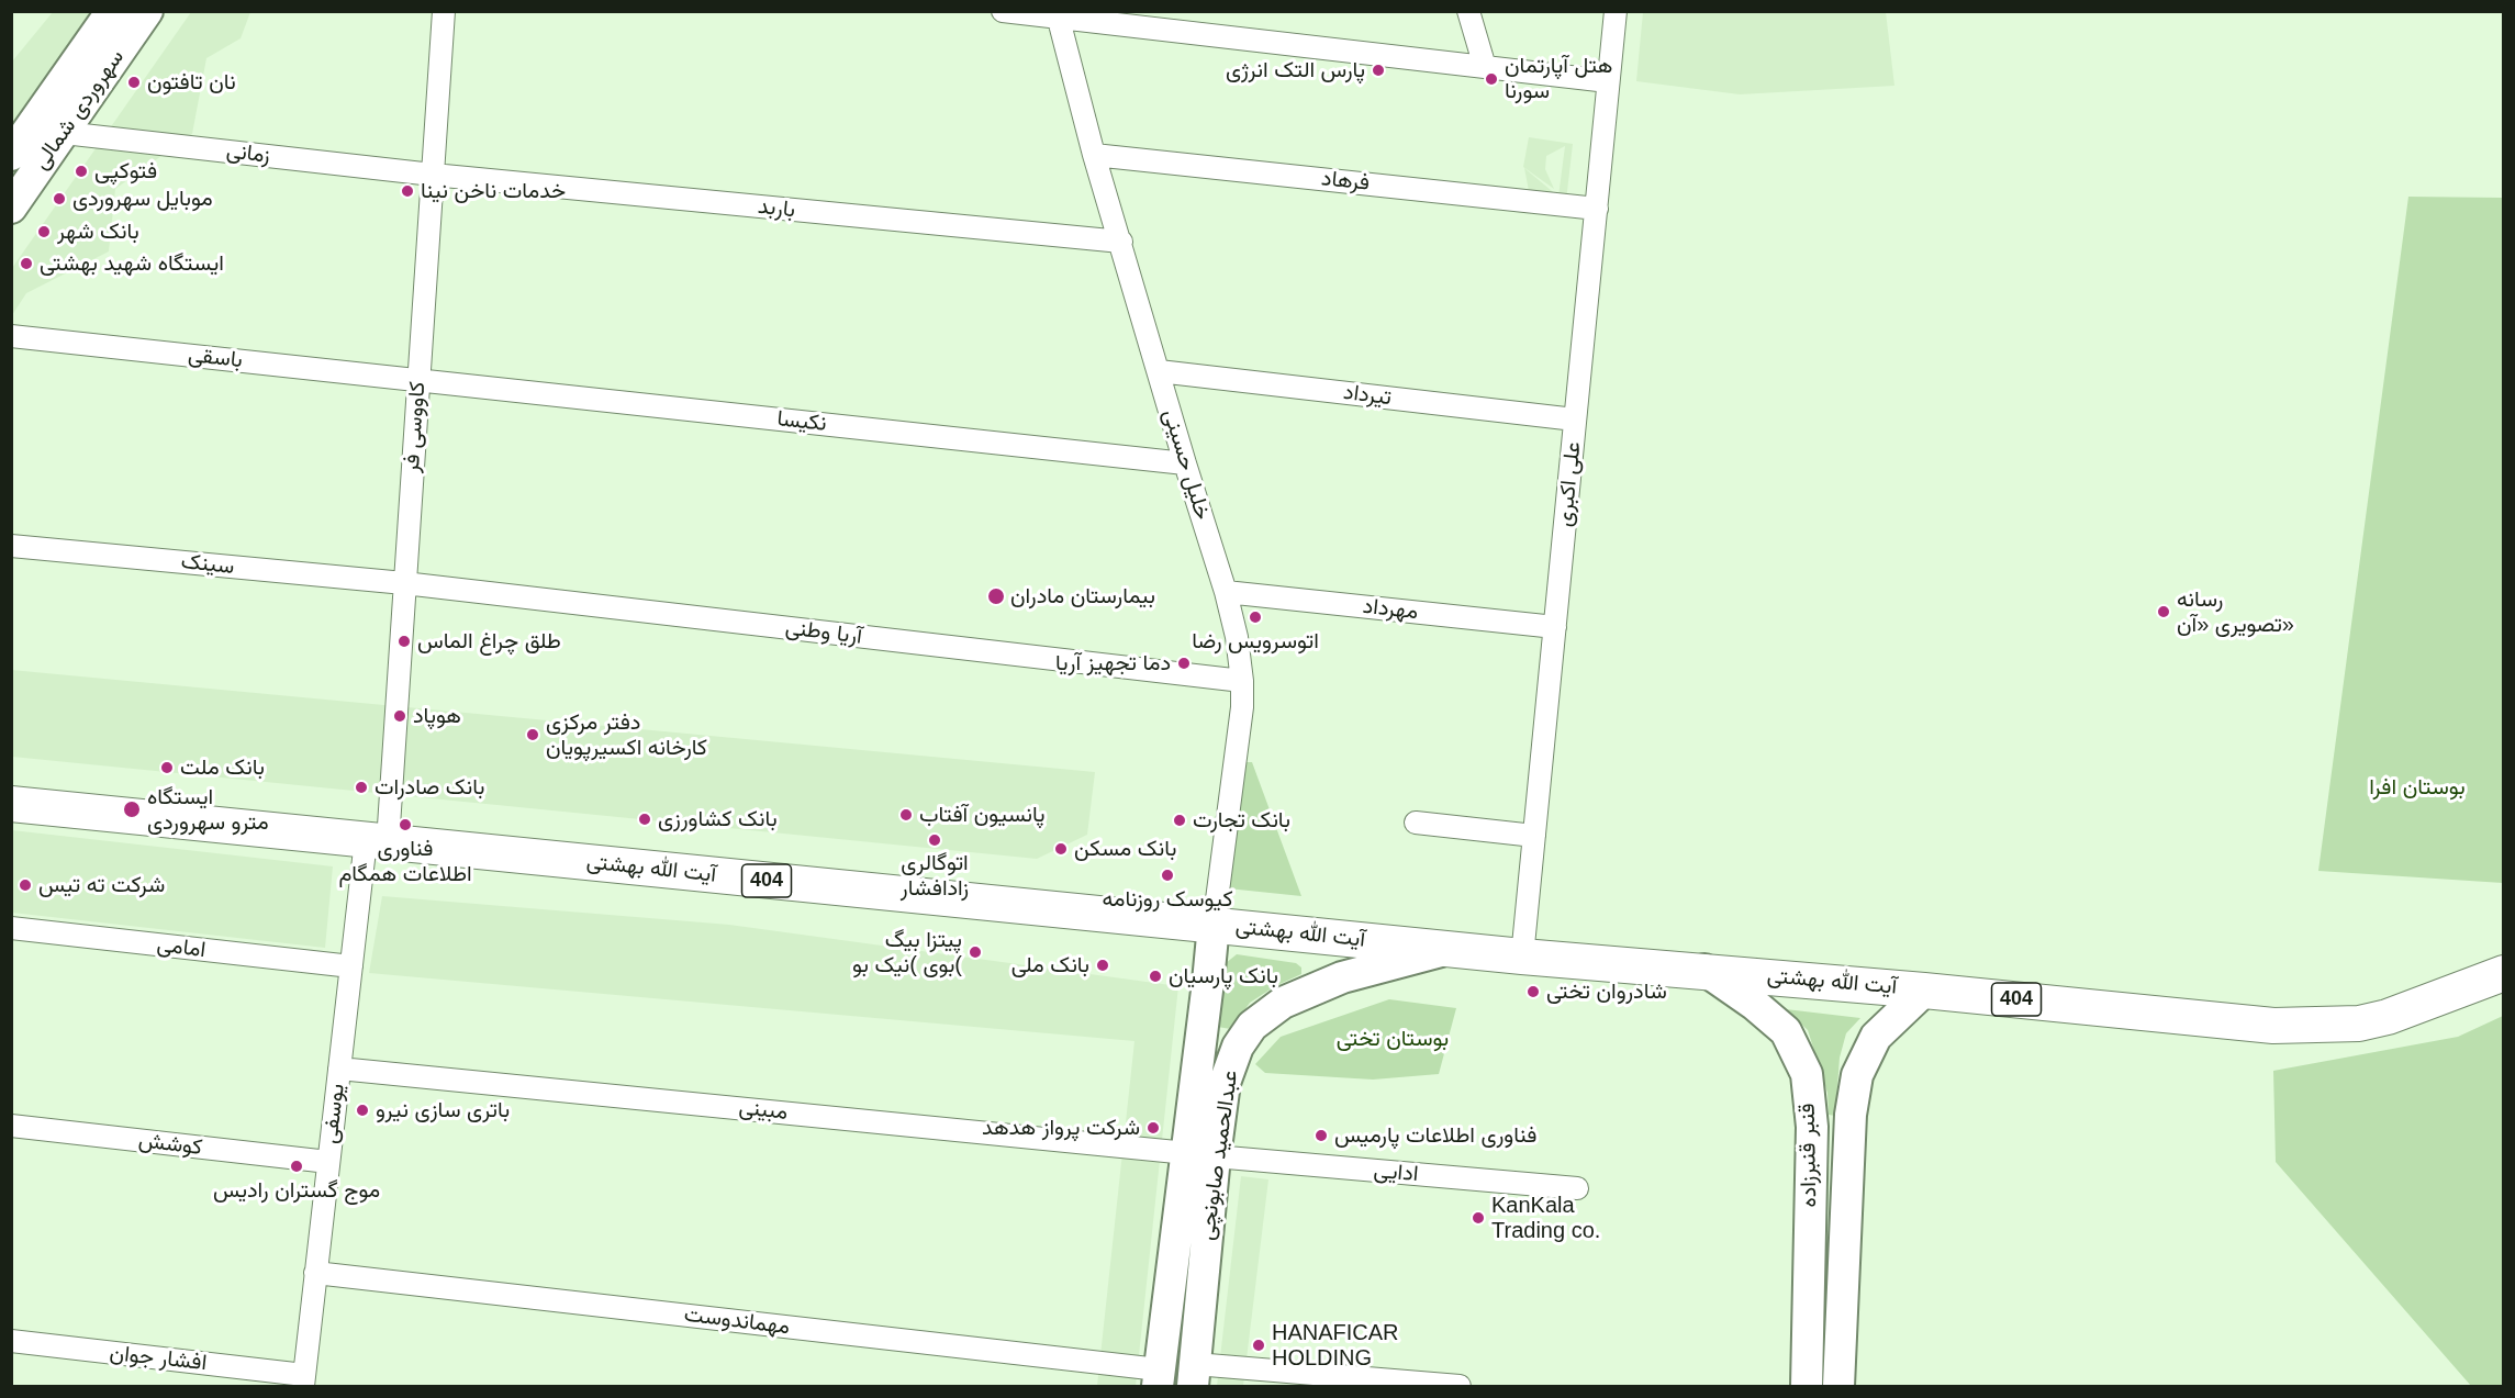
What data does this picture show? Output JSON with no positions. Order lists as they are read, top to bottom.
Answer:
{
  "streets": {
    "main road": [
      "سهروردی شمالی",
      "آیت الله بهشتی",
      "404",
      "عبدالحمید صابونچی",
      "قنبر قنبرزاده"
    ],
    "street": [
      "زمانی",
      "فرهاد",
      "باربد",
      "باسقی",
      "تیرداد",
      "نکیسا",
      "کاووسی فر",
      "خلیل حسینی",
      "علی‌ اکبری",
      "سینک",
      "مهرداد",
      "آریا وطنی",
      "امامی",
      "مبینی",
      "یوسفی",
      "کوشش",
      "ادایی",
      "مهماندوست",
      "افشار جوان"
    ]
  },
  "crossings": [
    ["سهروردی شمالی", "زمانی"],
    ["زمانی", "باربد"],
    ["زمانی", "کاووسی فر"],
    ["فرهاد", "خلیل حسینی"],
    ["فرهاد", "علی‌ اکبری"],
    ["باربد", "کاووسی فر"],
    ["باربد", "خلیل حسینی"],
    ["باسقی", "نکیسا"],
    ["باسقی", "کاووسی فر"],
    ["تیرداد", "خلیل حسینی"],
    ["تیرداد", "علی‌ اکبری"],
    ["نکیسا", "کاووسی فر"],
    ["نکیسا", "خلیل حسینی"],
    ["کاووسی فر", "سینک"],
    ["کاووسی فر", "آریا وطنی"],
    ["کاووسی فر", "آیت الله بهشتی"],
    ["کاووسی فر", "یوسفی"],
    ["خلیل حسینی", "مهرداد"],
    ["خلیل حسینی", "آریا وطنی"],
    ["خلیل حسینی", "آیت الله بهشتی"],
    ["خلیل حسینی", "عبدالحمید صابونچی"],
    ["علی‌ اکبری", "مهرداد"],
    ["علی‌ اکبری", "آیت الله بهشتی"],
    ["سینک", "آریا وطنی"],
    ["آیت الله بهشتی", "یوسفی"],
    ["آیت الله بهشتی", "عبدالحمید صابونچی"],
    ["آیت الله بهشتی", "قنبر قنبرزاده"],
    ["امامی", "یوسفی"],
    ["مبینی", "یوسفی"],
    ["مبینی", "عبدالحمید صابونچی"],
    ["مبینی", "ادایی"],
    ["یوسفی", "کوشش"],
    ["یوسفی", "مهماندوست"],
    ["یوسفی", "افشار جوان"],
    ["عبدالحمید صابونچی", "ادایی"],
    ["عبدالحمید صابونچی", "مهماندوست"]
  ],
  "parks": ["بوستان افرا", "بوستان تختی"],
  "places": [
    "پارس التک انرژی",
    "هتل آپارتمان سورنا",
    "نان تافتون",
    "فتوکپی",
    "خدمات ناخن نینا",
    "موبایل سهروردی",
    "بانک شهر",
    "ایستگاه شهید بهشتی",
    "بیمارستان مادران",
    "رسانه تصویری «آن»",
    "اتوسرویس رضا",
    "طلق چراغ الماس",
    "دما تجهیز آریا",
    "هوپاد",
    "دفتر مرکزی کارخانه اکسیرپویان",
    "بانک ملت",
    "بانک صادرات",
    "ایستگاه مترو سهروردی",
    "پانسیون آفتاب",
    "بانک کشاورزی",
    "بانک تجارت",
    "فناوری اطلاعات همگام",
    "اتوگالری زادافشار",
    "بانک مسکن",
    "کیوسک روزنامه",
    "شرکت ته تیس",
    "پیتزا بیگ بوی )نیک بو(",
    "بانک ملی",
    "بانک پارسیان",
    "شادروان تختی",
    "باتری سازی نیرو",
    "شرکت پرواز هدهد",
    "فناوری اطلاعات پارمیس",
    "موج گستران رادیس",
    "KanKala Trading co.",
    "HANAFICAR HOLDING"
  ]
}
